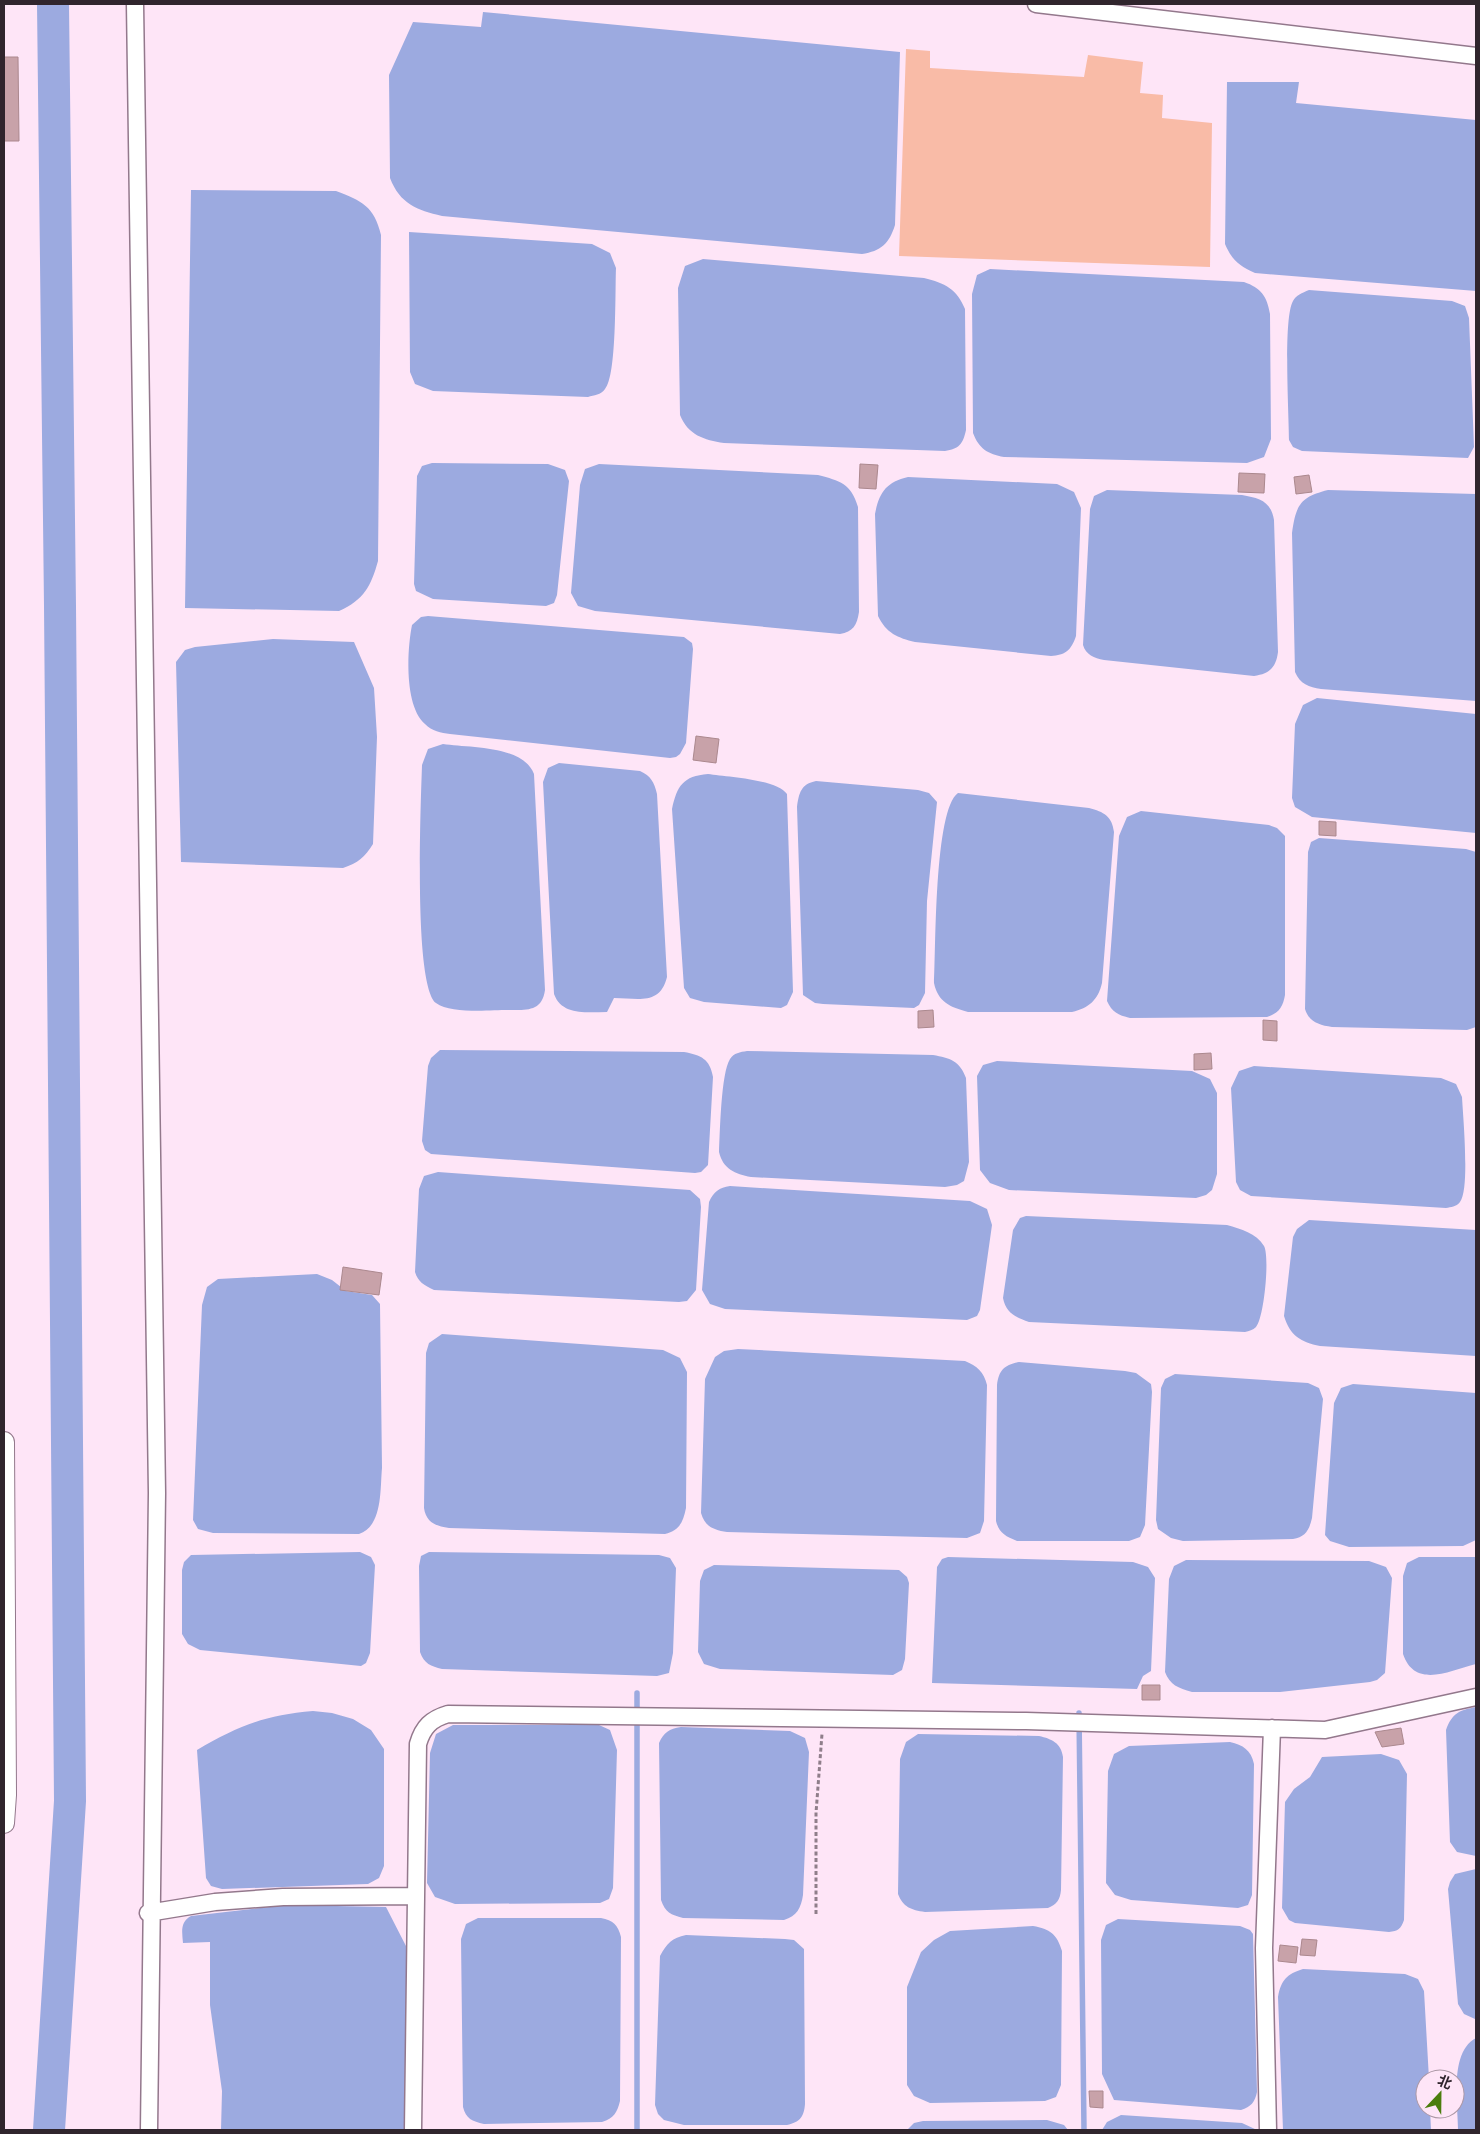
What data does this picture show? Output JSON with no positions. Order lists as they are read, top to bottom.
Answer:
{
  "north": "top"
}
